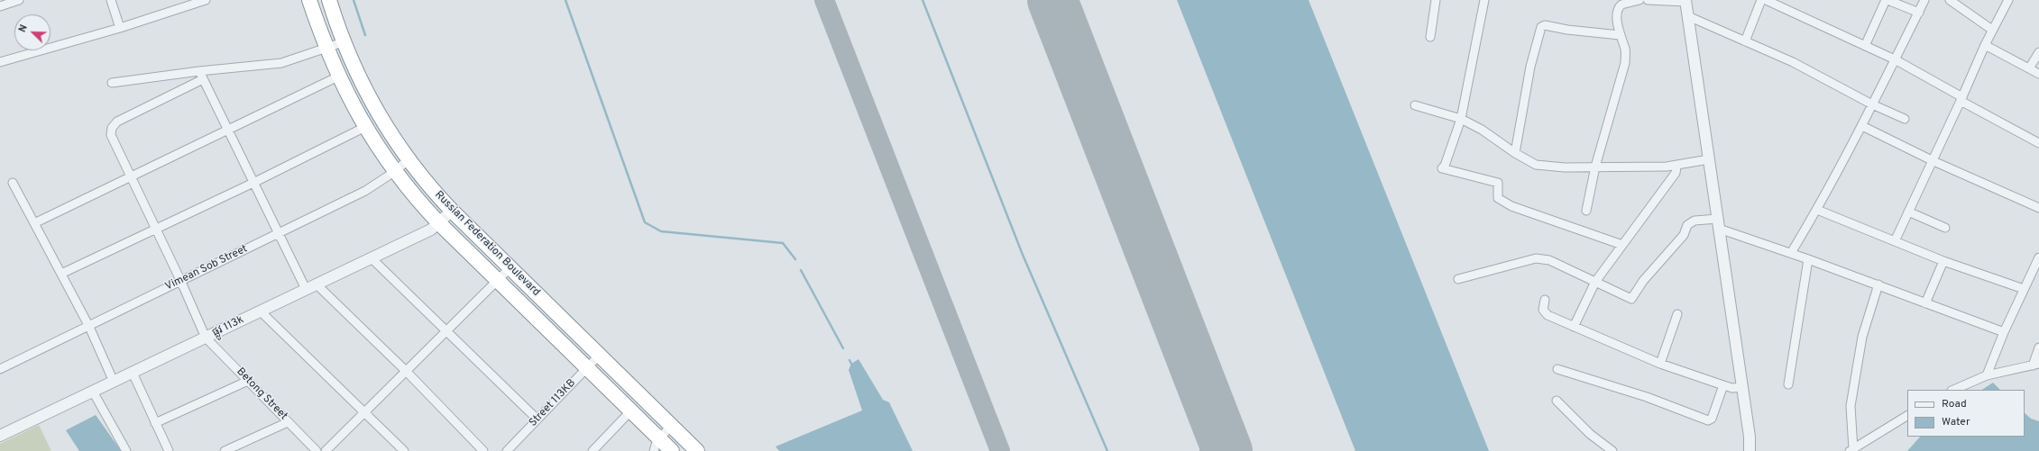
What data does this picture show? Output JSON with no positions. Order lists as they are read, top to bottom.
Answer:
{
  "streets": {
    "highway": ["Russian Federation Boulevard"],
    "street": [
      "Vimean Sob Street",
      "ផ្លូវ 113k",
      "Betong Street",
      "Street 113KB"
    ]
  },
  "crossings": [
    ["Russian Federation Boulevard", "Vimean Sob Street"],
    ["Russian Federation Boulevard", "ផ្លូវ 113k"],
    ["Russian Federation Boulevard", "Street 113KB"],
    ["ផ្លូវ 113k", "Betong Street"]
  ],
  "legend": ["Road", "Water"],
  "north": "top left"
}
